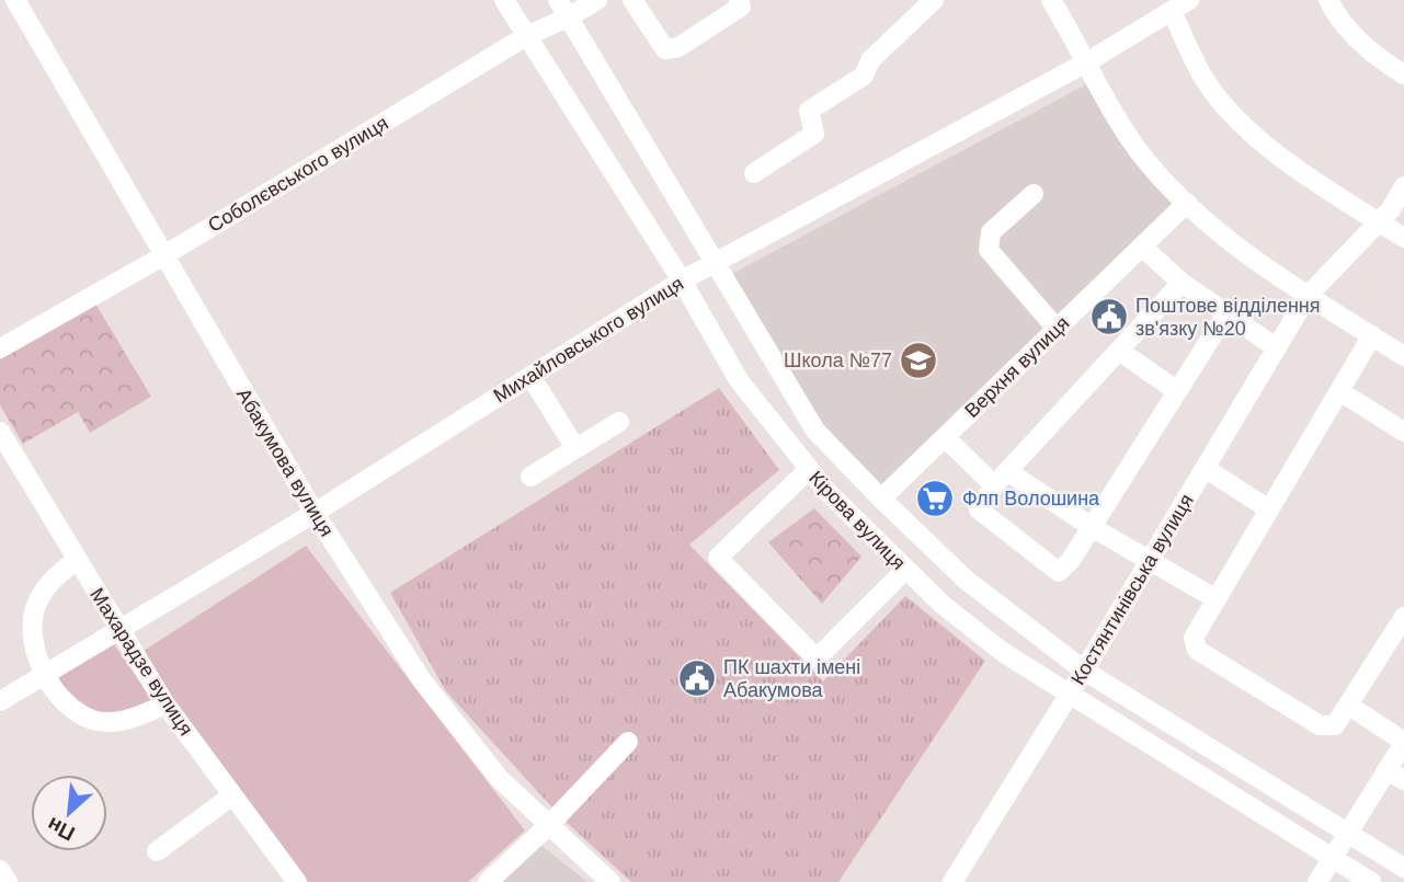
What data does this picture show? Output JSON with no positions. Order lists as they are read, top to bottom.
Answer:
{
  "streets": {
    "street": [
      "Соболєвського вулиця",
      "Михайловського вулиця",
      "Верхня вулиця",
      "Абакумова вулиця",
      "Кірова вулиця",
      "Костянтинівська вулиця",
      "Махарадзе вулиця"
    ]
  },
  "crossings": [
    ["Соболєвського вулиця", "Абакумова вулиця"],
    ["Соболєвського вулиця", "Кірова вулиця"],
    ["Михайловського вулиця", "Абакумова вулиця"],
    ["Михайловського вулиця", "Кірова вулиця"],
    ["Михайловського вулиця", "Махарадзе вулиця"],
    ["Верхня вулиця", "Кірова вулиця"],
    ["Кірова вулиця", "Костянтинівська вулиця"]
  ],
  "places": {
    "public building": ["Поштове відділення зв'язку №20", "ПК шахти імені Абакумова"],
    "school or university": ["Школа №77"],
    "supermarket": ["Флп Волошина"]
  },
  "north": "bottom left"
}
